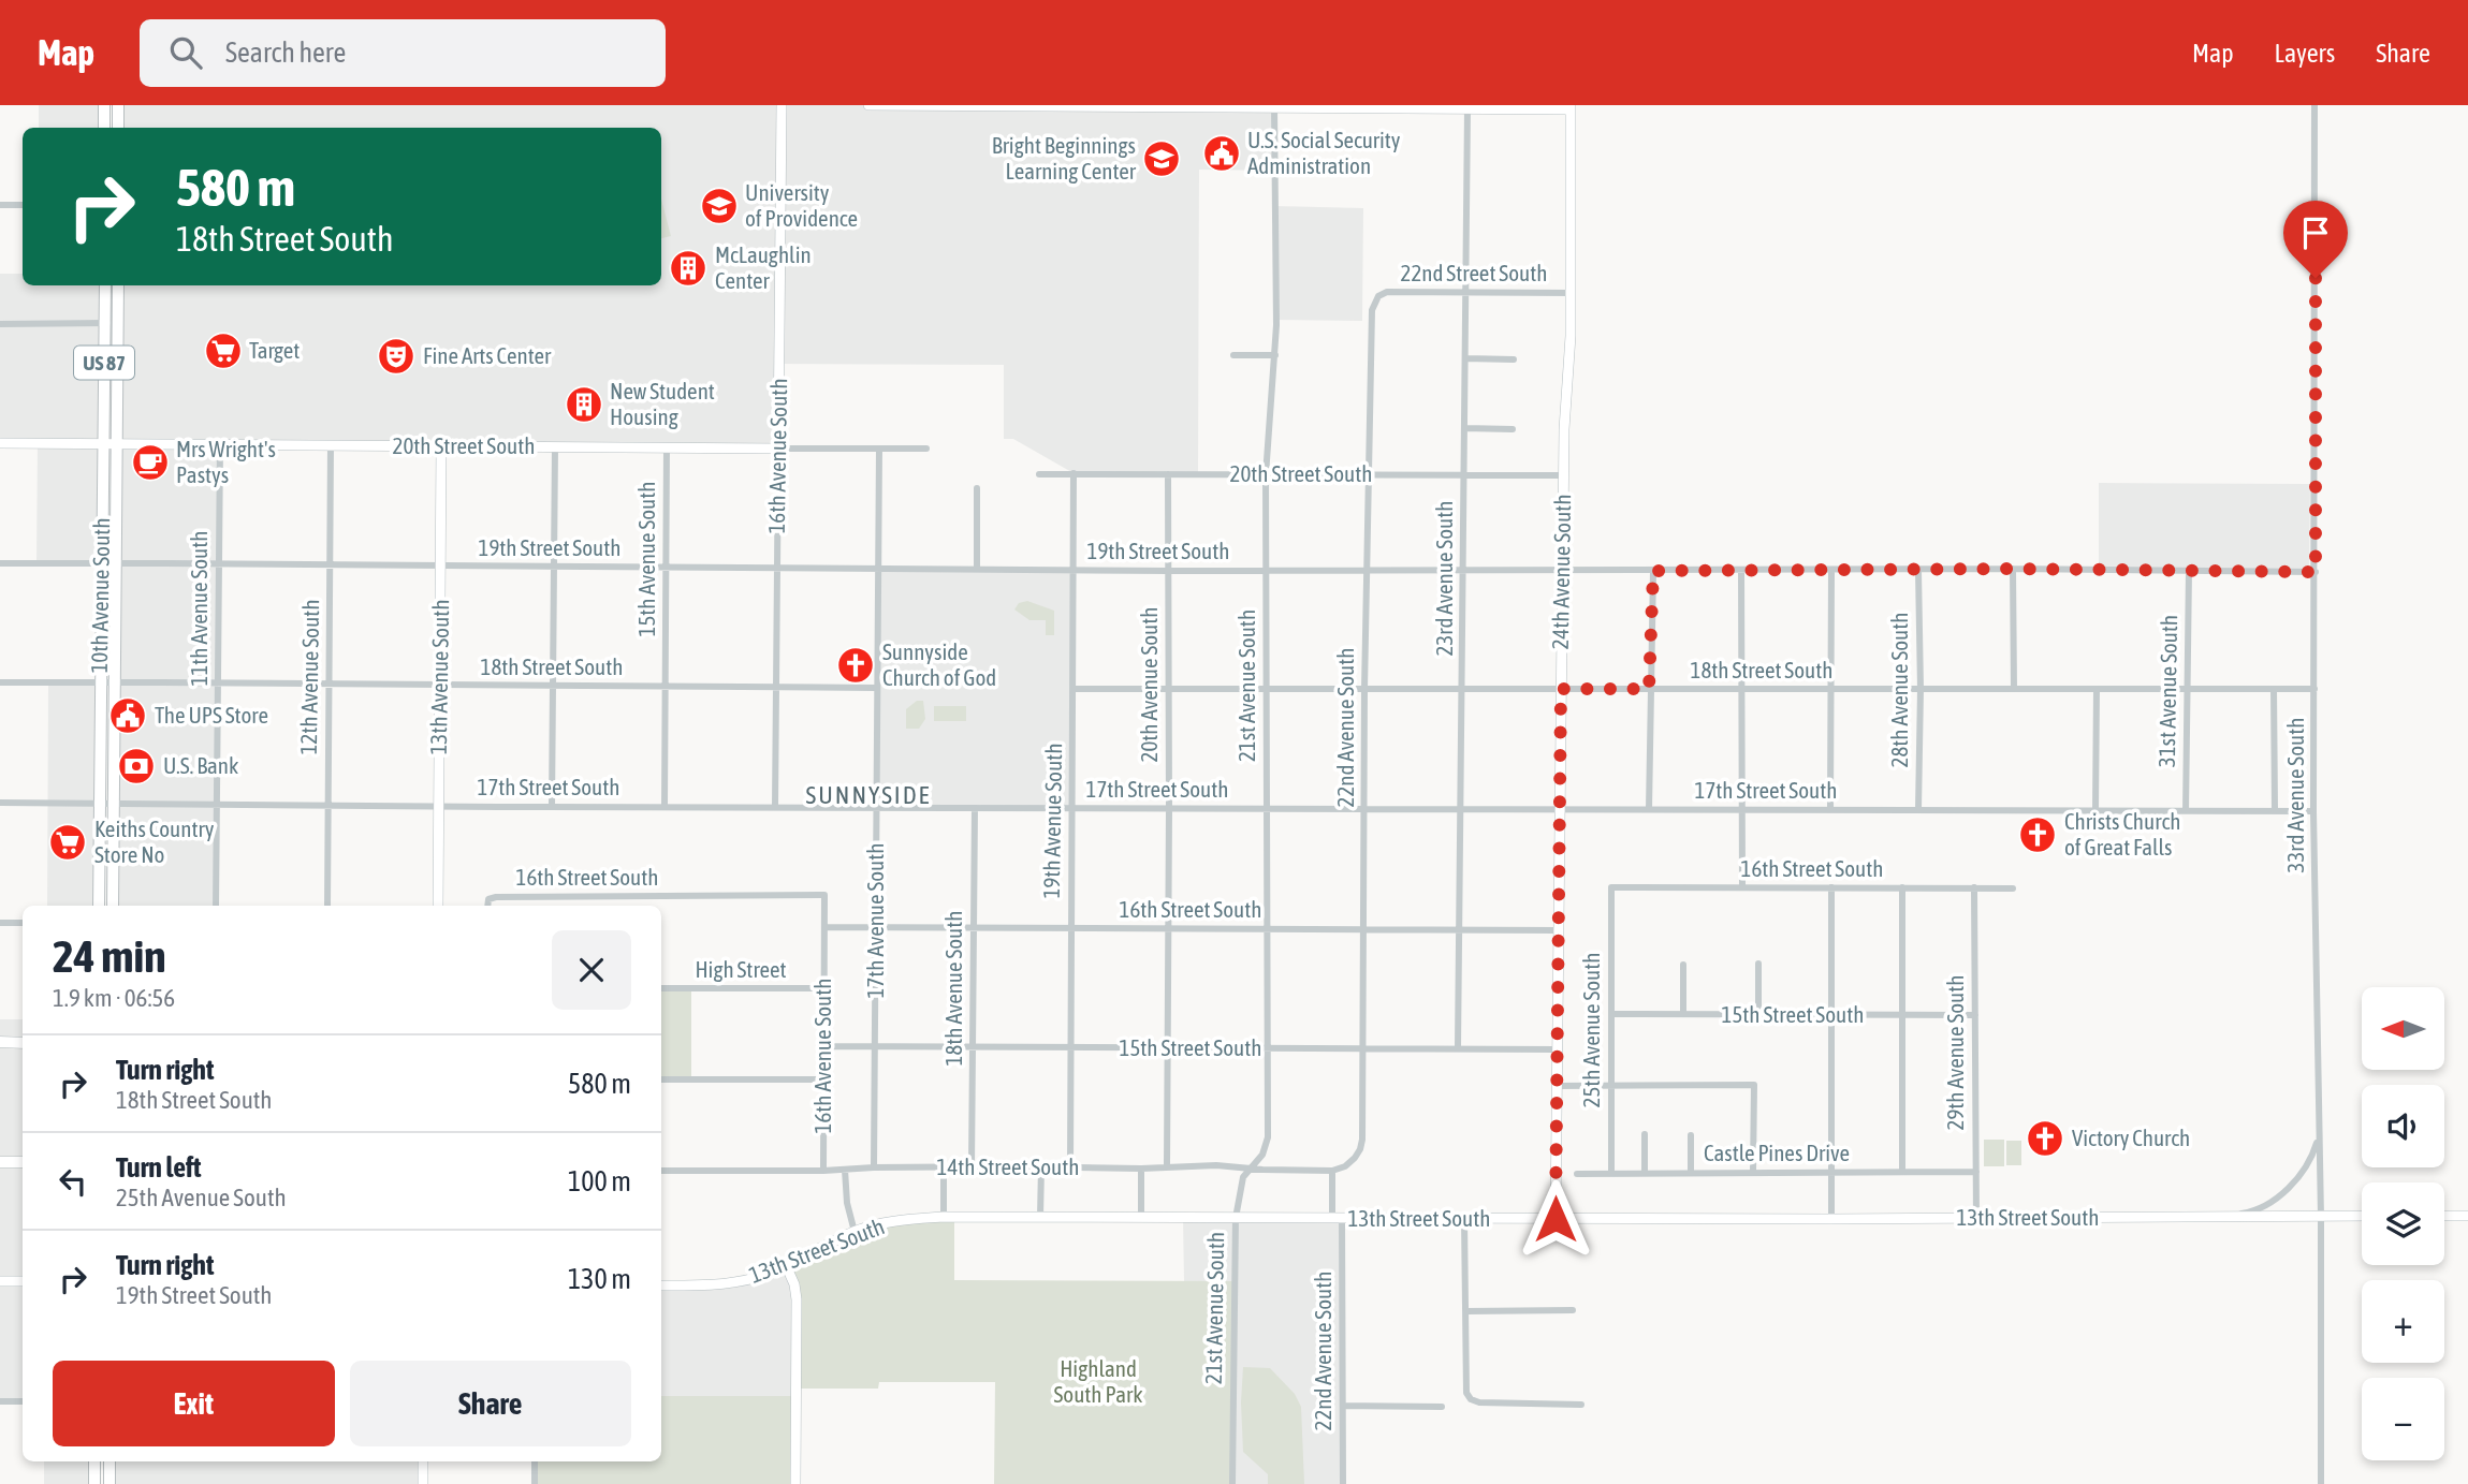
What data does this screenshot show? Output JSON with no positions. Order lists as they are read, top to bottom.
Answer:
{
  "streets": {
    "highway": ["US 87", "10th Avenue South"],
    "street": [
      "22nd Street South",
      "20th Street South",
      "16th Avenue South",
      "19th Street South",
      "15th Avenue South",
      "24th Avenue South",
      "23rd Avenue South",
      "11th Avenue South",
      "18th Street South",
      "12th Avenue South",
      "13th Avenue South",
      "20th Avenue South",
      "21st Avenue South",
      "28th Avenue South",
      "31st Avenue South",
      "22nd Avenue South",
      "17th Street South",
      "33rd Avenue South",
      "19th Avenue South",
      "16th Street South",
      "17th Avenue South",
      "High Street",
      "18th Avenue South",
      "15th Street South",
      "25th Avenue South",
      "29th Avenue South",
      "Castle Pines Drive",
      "14th Street South",
      "13th Street South"
    ]
  },
  "crossings": [
    ["22nd Street South", "24th Avenue South"],
    ["22nd Street South", "23rd Avenue South"],
    ["22nd Street South", "22nd Avenue South"],
    ["20th Street South", "16th Avenue South"],
    ["20th Street South", "15th Avenue South"],
    ["20th Street South", "24th Avenue South"],
    ["20th Street South", "23rd Avenue South"],
    ["20th Street South", "10th Avenue South"],
    ["20th Street South", "11th Avenue South"],
    ["20th Street South", "12th Avenue South"],
    ["20th Street South", "13th Avenue South"],
    ["20th Street South", "20th Avenue South"],
    ["20th Street South", "21st Avenue South"],
    ["20th Street South", "22nd Avenue South"],
    ["20th Street South", "19th Avenue South"],
    ["20th Street South", "17th Avenue South"],
    ["16th Avenue South", "19th Street South"],
    ["16th Avenue South", "18th Street South"],
    ["16th Avenue South", "17th Street South"],
    ["16th Avenue South", "16th Street South"],
    ["16th Avenue South", "High Street"],
    ["16th Avenue South", "15th Street South"],
    ["16th Avenue South", "14th Street South"],
    ["19th Street South", "15th Avenue South"],
    ["19th Street South", "24th Avenue South"],
    ["19th Street South", "23rd Avenue South"],
    ["19th Street South", "10th Avenue South"],
    ["19th Street South", "11th Avenue South"],
    ["19th Street South", "12th Avenue South"],
    ["19th Street South", "13th Avenue South"],
    ["19th Street South", "20th Avenue South"],
    ["19th Street South", "21st Avenue South"],
    ["19th Street South", "28th Avenue South"],
    ["19th Street South", "31st Avenue South"],
    ["19th Street South", "22nd Avenue South"],
    ["19th Street South", "33rd Avenue South"],
    ["19th Street South", "19th Avenue South"],
    ["19th Street South", "17th Avenue South"],
    ["15th Avenue South", "18th Street South"],
    ["15th Avenue South", "17th Street South"],
    ["24th Avenue South", "18th Street South"],
    ["24th Avenue South", "17th Street South"],
    ["24th Avenue South", "16th Street South"],
    ["24th Avenue South", "15th Street South"],
    ["24th Avenue South", "13th Street South"],
    ["23rd Avenue South", "18th Street South"],
    ["23rd Avenue South", "17th Street South"],
    ["23rd Avenue South", "16th Street South"],
    ["23rd Avenue South", "15th Street South"],
    ["10th Avenue South", "18th Street South"],
    ["10th Avenue South", "17th Street South"],
    ["11th Avenue South", "18th Street South"],
    ["11th Avenue South", "17th Street South"],
    ["18th Street South", "12th Avenue South"],
    ["18th Street South", "13th Avenue South"],
    ["18th Street South", "20th Avenue South"],
    ["18th Street South", "21st Avenue South"],
    ["18th Street South", "28th Avenue South"],
    ["18th Street South", "31st Avenue South"],
    ["18th Street South", "22nd Avenue South"],
    ["18th Street South", "33rd Avenue South"],
    ["18th Street South", "19th Avenue South"],
    ["18th Street South", "17th Avenue South"],
    ["12th Avenue South", "17th Street South"],
    ["13th Avenue South", "17th Street South"],
    ["20th Avenue South", "17th Street South"],
    ["20th Avenue South", "16th Street South"],
    ["20th Avenue South", "15th Street South"],
    ["20th Avenue South", "14th Street South"],
    ["21st Avenue South", "17th Street South"],
    ["21st Avenue South", "16th Street South"],
    ["21st Avenue South", "15th Street South"],
    ["21st Avenue South", "14th Street South"],
    ["21st Avenue South", "13th Street South"],
    ["28th Avenue South", "17th Street South"],
    ["31st Avenue South", "17th Street South"],
    ["22nd Avenue South", "17th Street South"],
    ["22nd Avenue South", "16th Street South"],
    ["22nd Avenue South", "15th Street South"],
    ["22nd Avenue South", "14th Street South"],
    ["22nd Avenue South", "13th Street South"],
    ["17th Street South", "33rd Avenue South"],
    ["17th Street South", "19th Avenue South"],
    ["17th Street South", "17th Avenue South"],
    ["17th Street South", "18th Avenue South"],
    ["33rd Avenue South", "13th Street South"],
    ["19th Avenue South", "16th Street South"],
    ["19th Avenue South", "15th Street South"],
    ["19th Avenue South", "14th Street South"],
    ["16th Street South", "17th Avenue South"],
    ["16th Street South", "18th Avenue South"],
    ["16th Street South", "25th Avenue South"],
    ["16th Street South", "29th Avenue South"],
    ["17th Avenue South", "15th Street South"],
    ["17th Avenue South", "14th Street South"],
    ["18th Avenue South", "15th Street South"],
    ["18th Avenue South", "14th Street South"],
    ["15th Street South", "25th Avenue South"],
    ["15th Street South", "29th Avenue South"],
    ["25th Avenue South", "Castle Pines Drive"],
    ["29th Avenue South", "Castle Pines Drive"],
    ["29th Avenue South", "13th Street South"]
  ],
  "districts": ["SUNNYSIDE"],
  "parks": ["Highland South Park"],
  "places": {
    "public building": ["U.S. Social Security Administration", "The UPS Store"],
    "school or university": ["Bright Beginnings Learning Center", "University of Providence"],
    "building": ["McLaughlin Center", "New Student Housing"],
    "supermarket": ["Target", "Keiths Country Store No"],
    "theatre": ["Fine Arts Center"],
    "cafe": ["Mrs Wright's Pastys"],
    "church": ["Sunnyside Church of God", "Christs Church of Great Falls", "Victory Church"],
    "bank": ["U.S. Bank"]
  },
  "north": "left",
  "page": {
    "header": "Map",
    "search": "Search here",
    "nav": ["Map", "Layers", "Share"],
    "turn": ["580 m", "18th Street South"],
    "heading": ["24 min", "1.9 km · 06:56"],
    "map_buttons": ["+", "−"],
    "list": [
      {
        "name": "Turn right",
        "note": "18th Street South",
        "value": "580 m"
      },
      {
        "name": "Turn left",
        "note": "25th Avenue South",
        "value": "100 m"
      },
      {
        "name": "Turn right",
        "note": "19th Street South",
        "value": "130 m"
      }
    ],
    "buttons": ["Exit", "Share"]
  }
}
